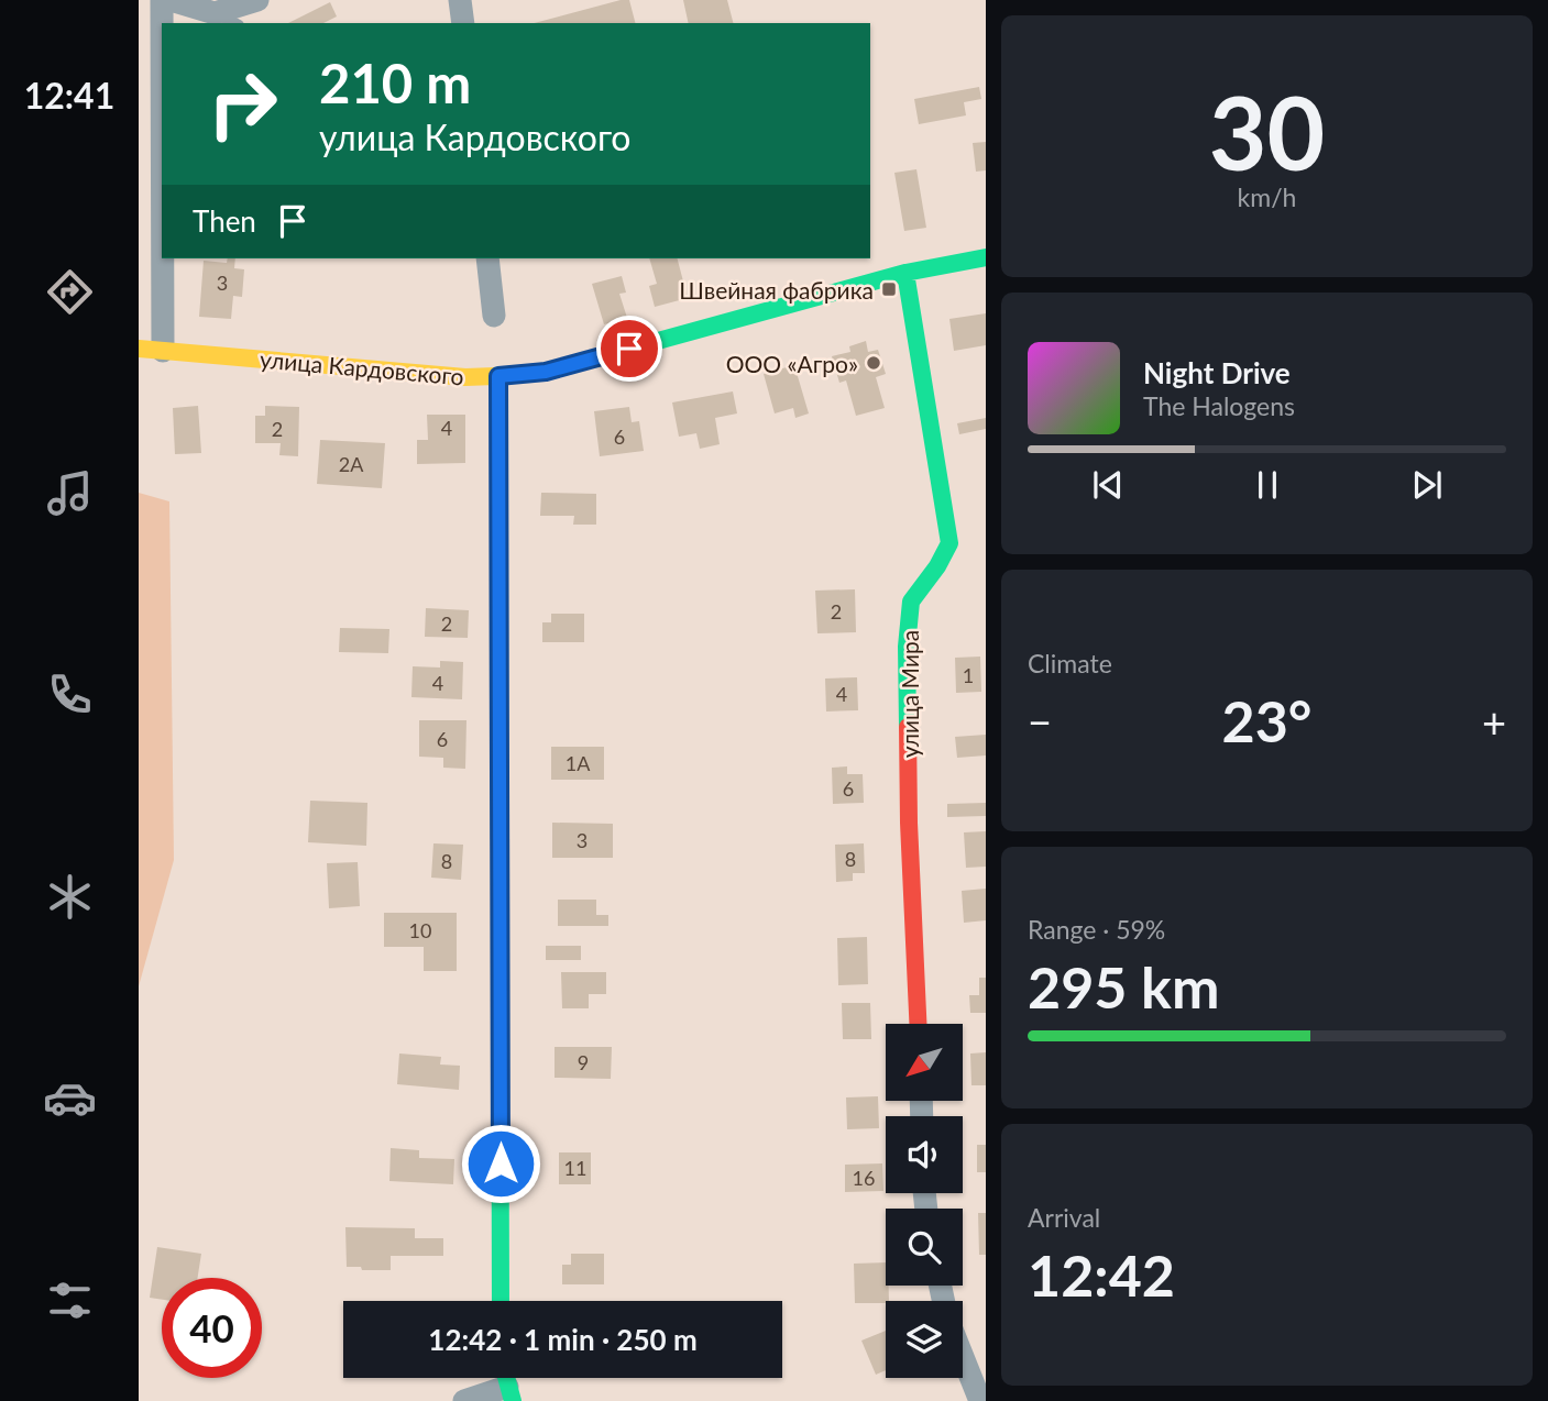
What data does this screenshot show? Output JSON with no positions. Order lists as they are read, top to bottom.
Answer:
{
  "streets": {
    "street": ["улица Кардовского", "улица Мира"]
  },
  "crossings": [
    ["улица Кардовского", "улица Мира"]
  ],
  "places": {
    "transit": ["Швейная фабрика"],
    "other": ["ООО «Агро»"]
  },
  "house_numbers": [
    "3",
    "4",
    "2",
    "6",
    "2А",
    "2",
    "2",
    "1",
    "4",
    "4",
    "6",
    "1А",
    "6",
    "3",
    "8",
    "8",
    "10",
    "9",
    "11",
    "16"
  ],
  "north": "bottom left",
  "page": {
    "tabs": "12:41",
    "tile": [
      ["30", "km/h"],
      "Climate",
      ["Range · 59%", "295 km"],
      ["Arrival", "12:42"]
    ],
    "turn": ["210 m", "улица Кардовского"],
    "then": "Then",
    "song": ["Night Drive", "The Halogens"],
    "heat": ["−", "23°", "+"],
    "limit": "40",
    "trip": "12:42 · 1 min · 250 m"
  }
}
